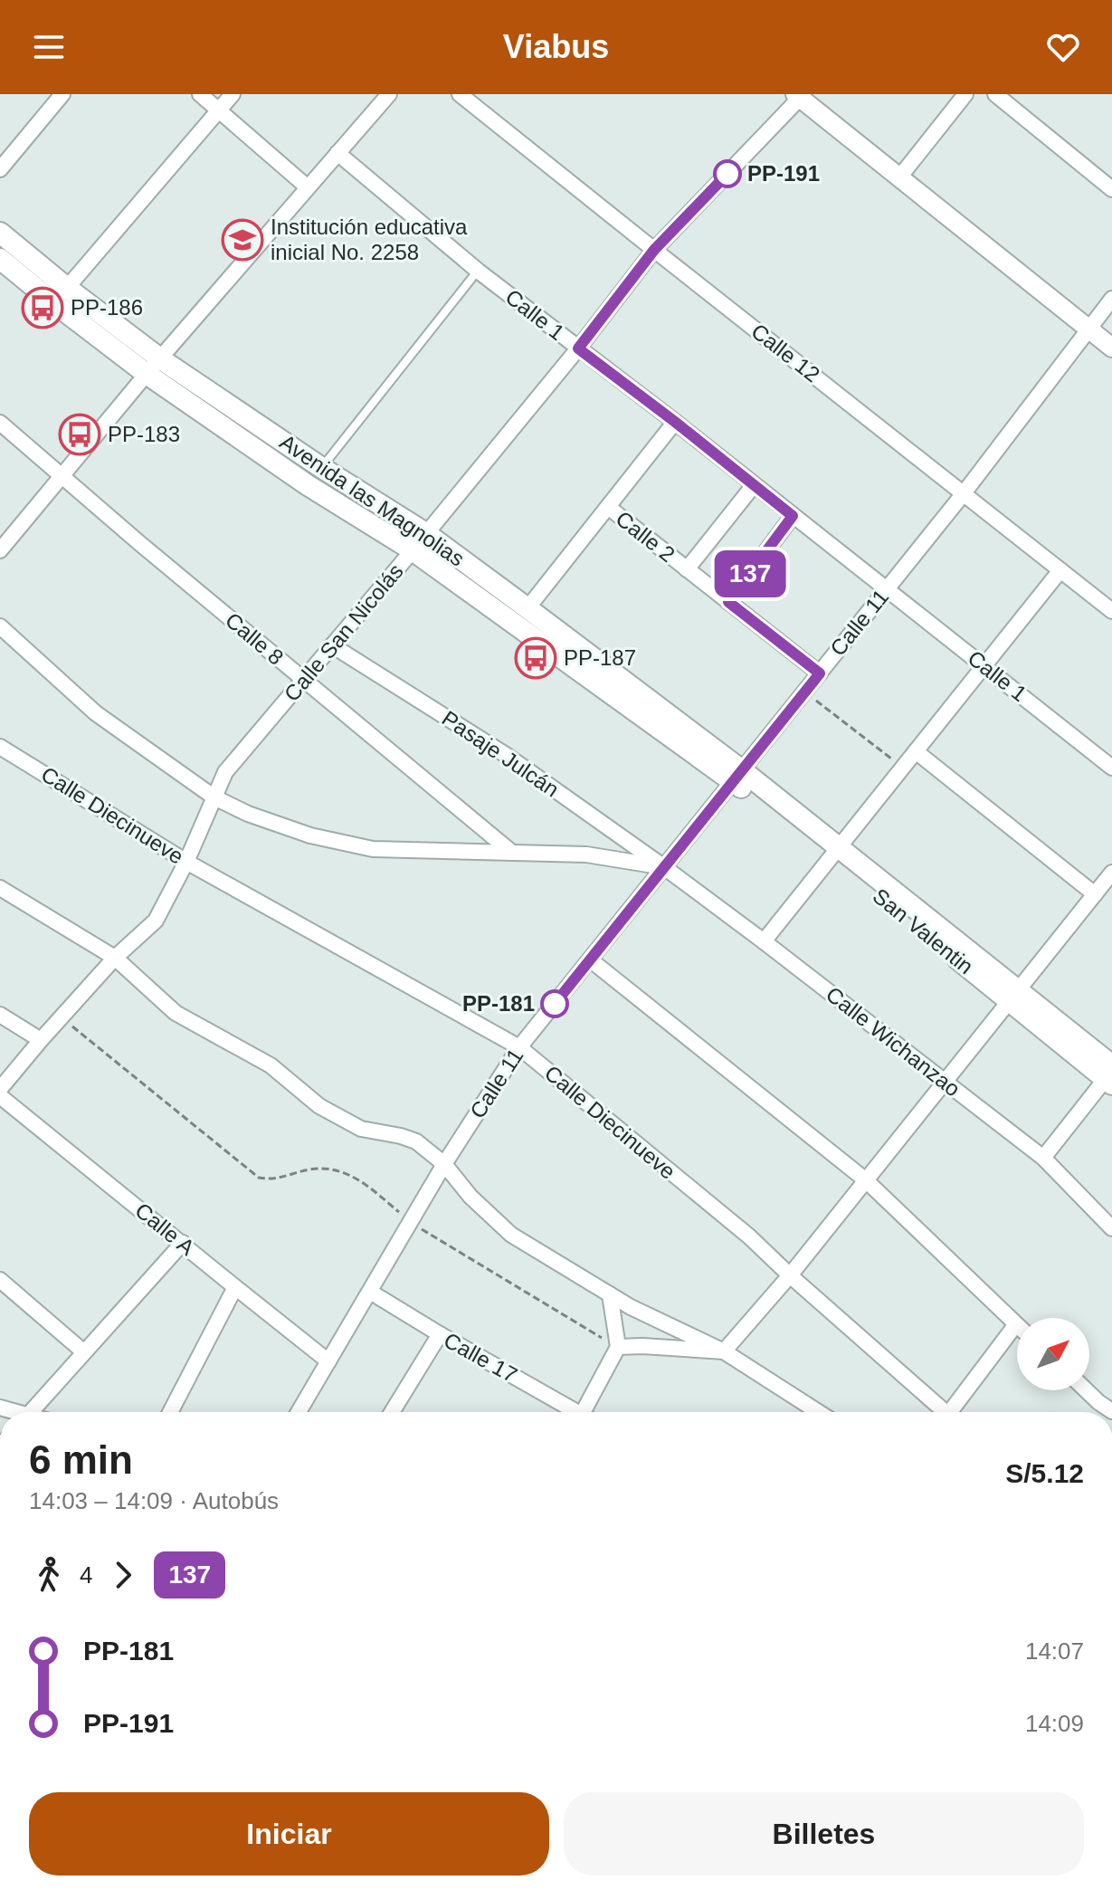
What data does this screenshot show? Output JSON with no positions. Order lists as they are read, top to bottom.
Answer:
{
  "streets": {
    "main road": ["Avenida las Magnolias", "San Valentin"],
    "street": [
      "Calle 1",
      "Calle 12",
      "Calle 2",
      "Calle 11",
      "Calle San Nicolás",
      "Calle 8",
      "Pasaje Julcán",
      "Calle Diecinueve",
      "Calle Wichanzao",
      "Calle A",
      "Calle 17"
    ]
  },
  "crossings": [
    ["Calle 1", "Calle 11"],
    ["Calle 1", "Calle San Nicolás"],
    ["Calle 12", "Calle 11"],
    ["Calle 12", "Calle San Nicolás"],
    ["Avenida las Magnolias", "Calle 11"],
    ["Avenida las Magnolias", "Calle San Nicolás"],
    ["Avenida las Magnolias", "San Valentin"],
    ["Calle 2", "Calle 11"],
    ["Calle 11", "Pasaje Julcán"],
    ["Calle 11", "Calle Diecinueve"],
    ["Calle 11", "San Valentin"],
    ["Calle 11", "Calle Wichanzao"],
    ["Calle 11", "Calle A"],
    ["Calle 11", "Calle 17"],
    ["Calle San Nicolás", "Calle 8"],
    ["Calle San Nicolás", "Pasaje Julcán"],
    ["Calle San Nicolás", "Calle Diecinueve"],
    ["Pasaje Julcán", "Calle Wichanzao"]
  ],
  "places": {
    "other": ["PP-191", "PP-181"],
    "school or university": ["Institución educativa inicial No. 2258"],
    "bus stop": ["PP-186", "PP-183", "PP-187"]
  },
  "lines": ["bus line 137"],
  "north": "top right",
  "page": {
    "header": "Viabus",
    "on_map": "137",
    "heading": ["6 min", "14:03 – 14:09 · Autobús", "S/5.12"],
    "legs": ["4", "137"],
    "list": [
      {
        "name": "PP-181",
        "value": "14:07"
      },
      {
        "name": "PP-191",
        "value": "14:09"
      }
    ],
    "buttons": ["Iniciar", "Billetes"]
  }
}
